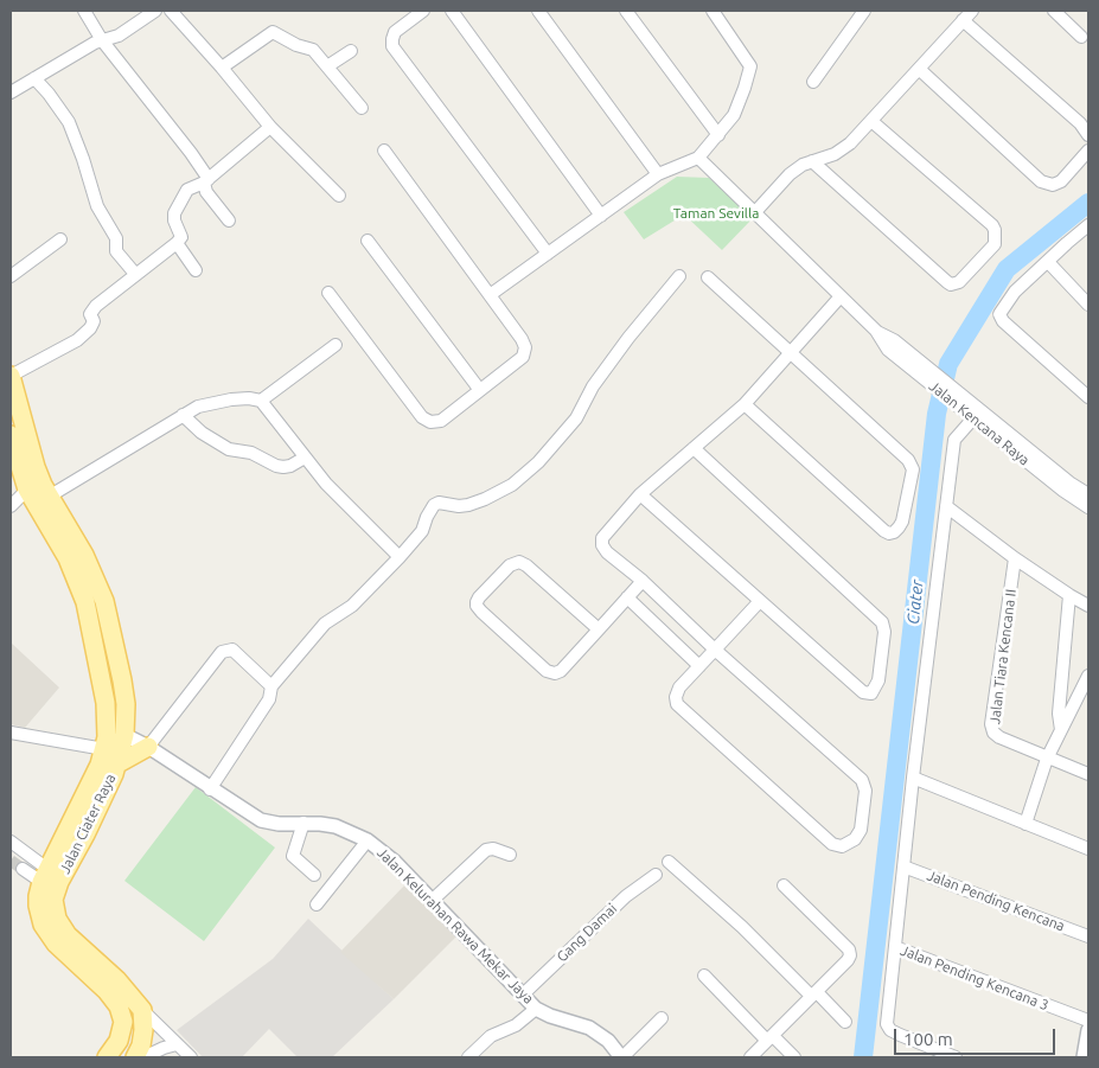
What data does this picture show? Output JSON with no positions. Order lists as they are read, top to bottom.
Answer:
{
  "streets": {
    "main road": ["Jalan Ciater Raya"],
    "street": [
      "Jalan Kencana Raya",
      "Jalan Tiara Kencana II",
      "Jalan Pending Kencana",
      "Jalan Kelurahan Rawa Mekar Jaya",
      "Gang Damai",
      "Jalan Pending Kencana 3"
    ]
  },
  "crossings": [
    ["Jalan Ciater Raya", "Jalan Kelurahan Rawa Mekar Jaya"],
    ["Jalan Kelurahan Rawa Mekar Jaya", "Gang Damai"]
  ],
  "water": ["Ciater"],
  "parks": ["Taman Sevilla"],
  "scale_bar": "100 m"
}
